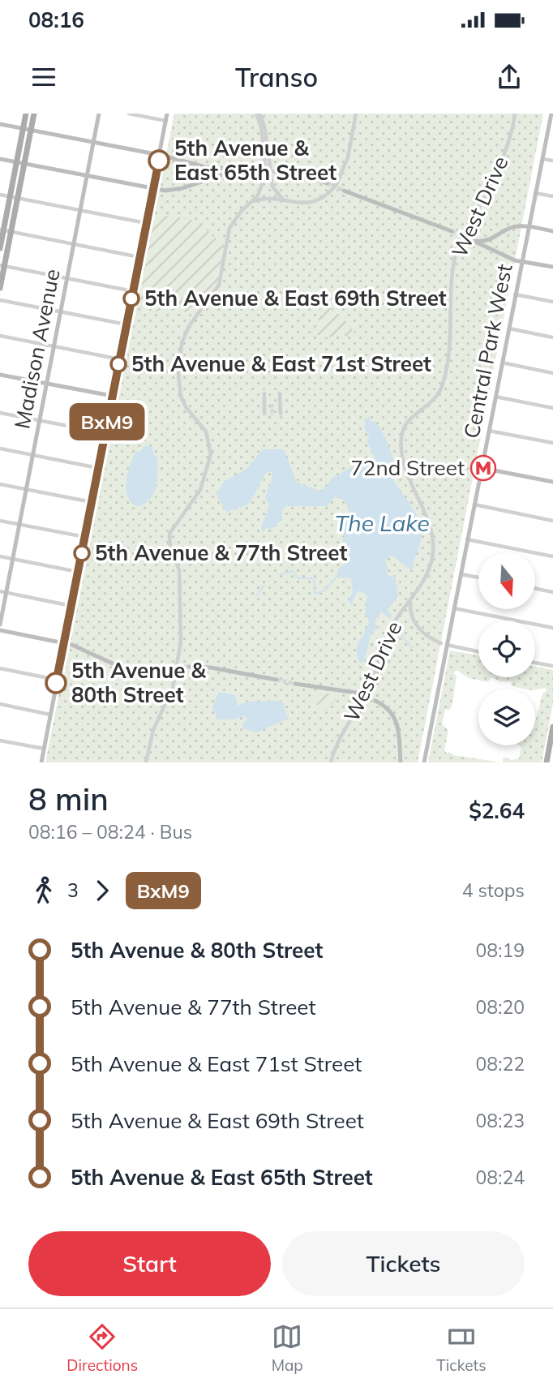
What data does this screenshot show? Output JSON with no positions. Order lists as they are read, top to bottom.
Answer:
{
  "streets": {
    "main road": ["Madison Avenue", "Central Park West"],
    "street": ["West Drive"]
  },
  "water": ["The Lake"],
  "places": {
    "other": [
      "5th Avenue & East 65th Street",
      "5th Avenue & East 69th Street",
      "5th Avenue & East 71st Street",
      "5th Avenue & 77th Street",
      "5th Avenue & 80th Street"
    ],
    "metro station": ["72nd Street"]
  },
  "lines": ["bus line BxM9"],
  "north": "bottom",
  "page": {
    "status": "08:16",
    "header": "Transo",
    "on_map": "BxM9",
    "heading": ["8 min", "08:16 – 08:24 · Bus", "$2.64"],
    "legs": ["3", "BxM9", "4 stops"],
    "list": [
      {
        "name": "5th Avenue & 80th Street",
        "value": "08:19"
      },
      {
        "name": "5th Avenue & 77th Street",
        "value": "08:20"
      },
      {
        "name": "5th Avenue & East 71st Street",
        "value": "08:22"
      },
      {
        "name": "5th Avenue & East 69th Street",
        "value": "08:23"
      },
      {
        "name": "5th Avenue & East 65th Street",
        "value": "08:24"
      }
    ],
    "buttons": ["Start", "Tickets"],
    "tabs": ["Directions", "Map", "Tickets"]
  }
}
